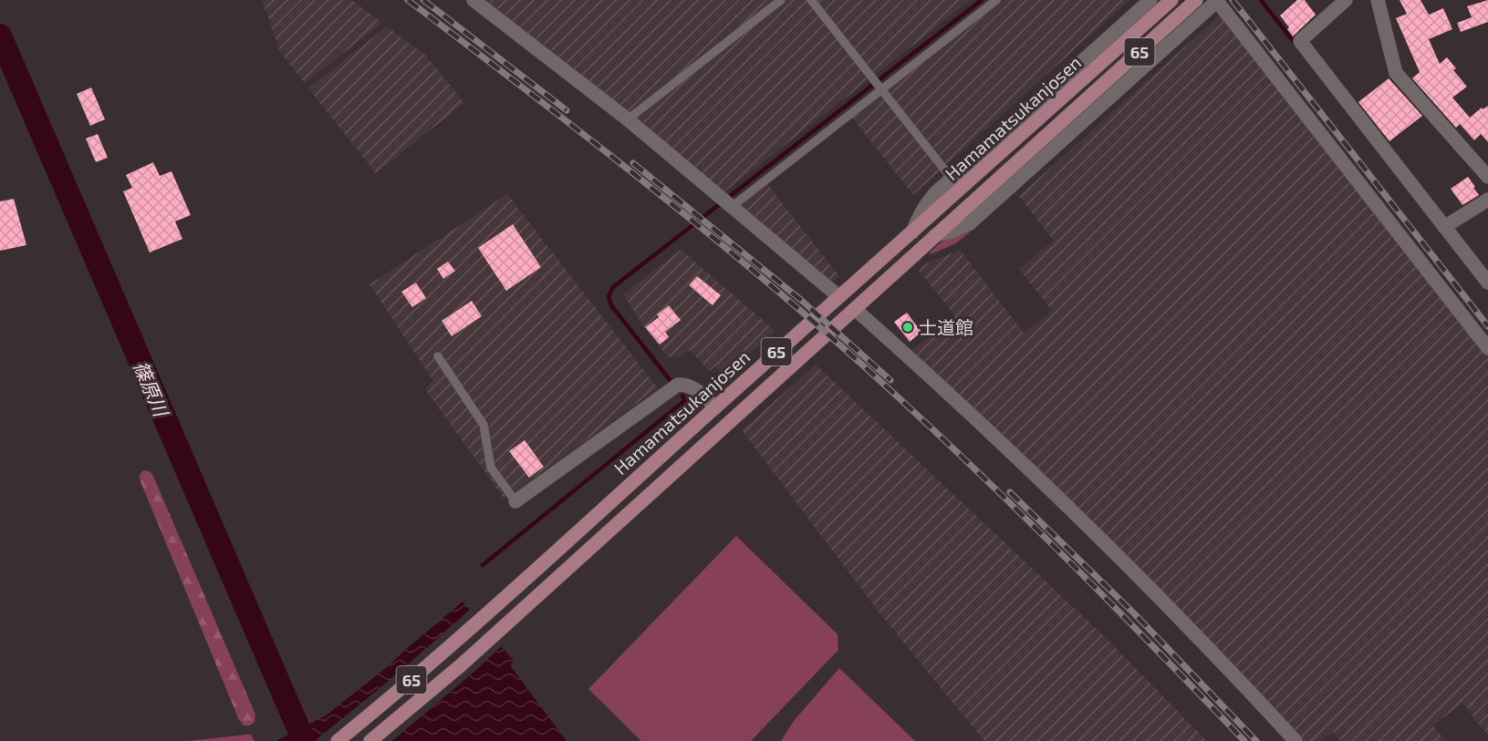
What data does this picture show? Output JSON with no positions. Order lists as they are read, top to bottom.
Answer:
{
  "streets": {
    "main road": ["65", "Hamamatsukanjosen"]
  },
  "water": ["篠原川"],
  "places": ["士道館"]
}
